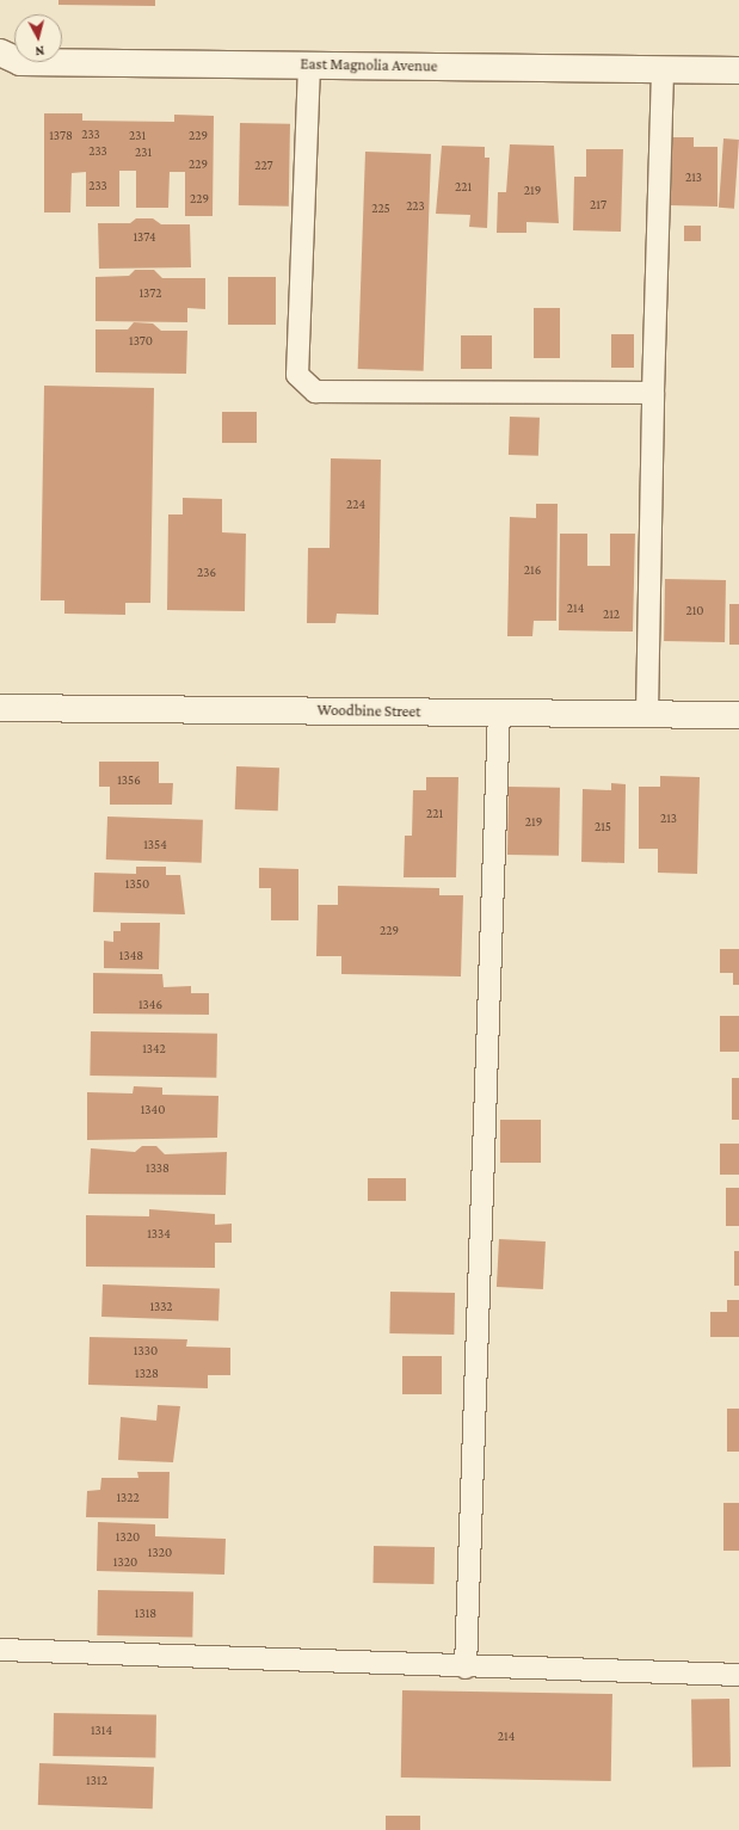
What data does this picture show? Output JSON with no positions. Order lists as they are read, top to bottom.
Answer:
{
  "streets": {
    "street": ["East Magnolia Avenue", "Woodbine Street"]
  },
  "house_numbers": [
    "233",
    "1378",
    "231",
    "229",
    "233",
    "231",
    "229",
    "227",
    "213",
    "233",
    "221",
    "219",
    "229",
    "217",
    "223",
    "225",
    "1374",
    "1372",
    "1370",
    "224",
    "216",
    "236",
    "214",
    "210",
    "212",
    "1356",
    "221",
    "213",
    "219",
    "215",
    "1354",
    "1350",
    "229",
    "1348",
    "1346",
    "1342",
    "1340",
    "1338",
    "1334",
    "1332",
    "1330",
    "1328",
    "1322",
    "1320",
    "1320",
    "1320",
    "1318",
    "1314",
    "214",
    "1312"
  ],
  "north": "bottom"
}
